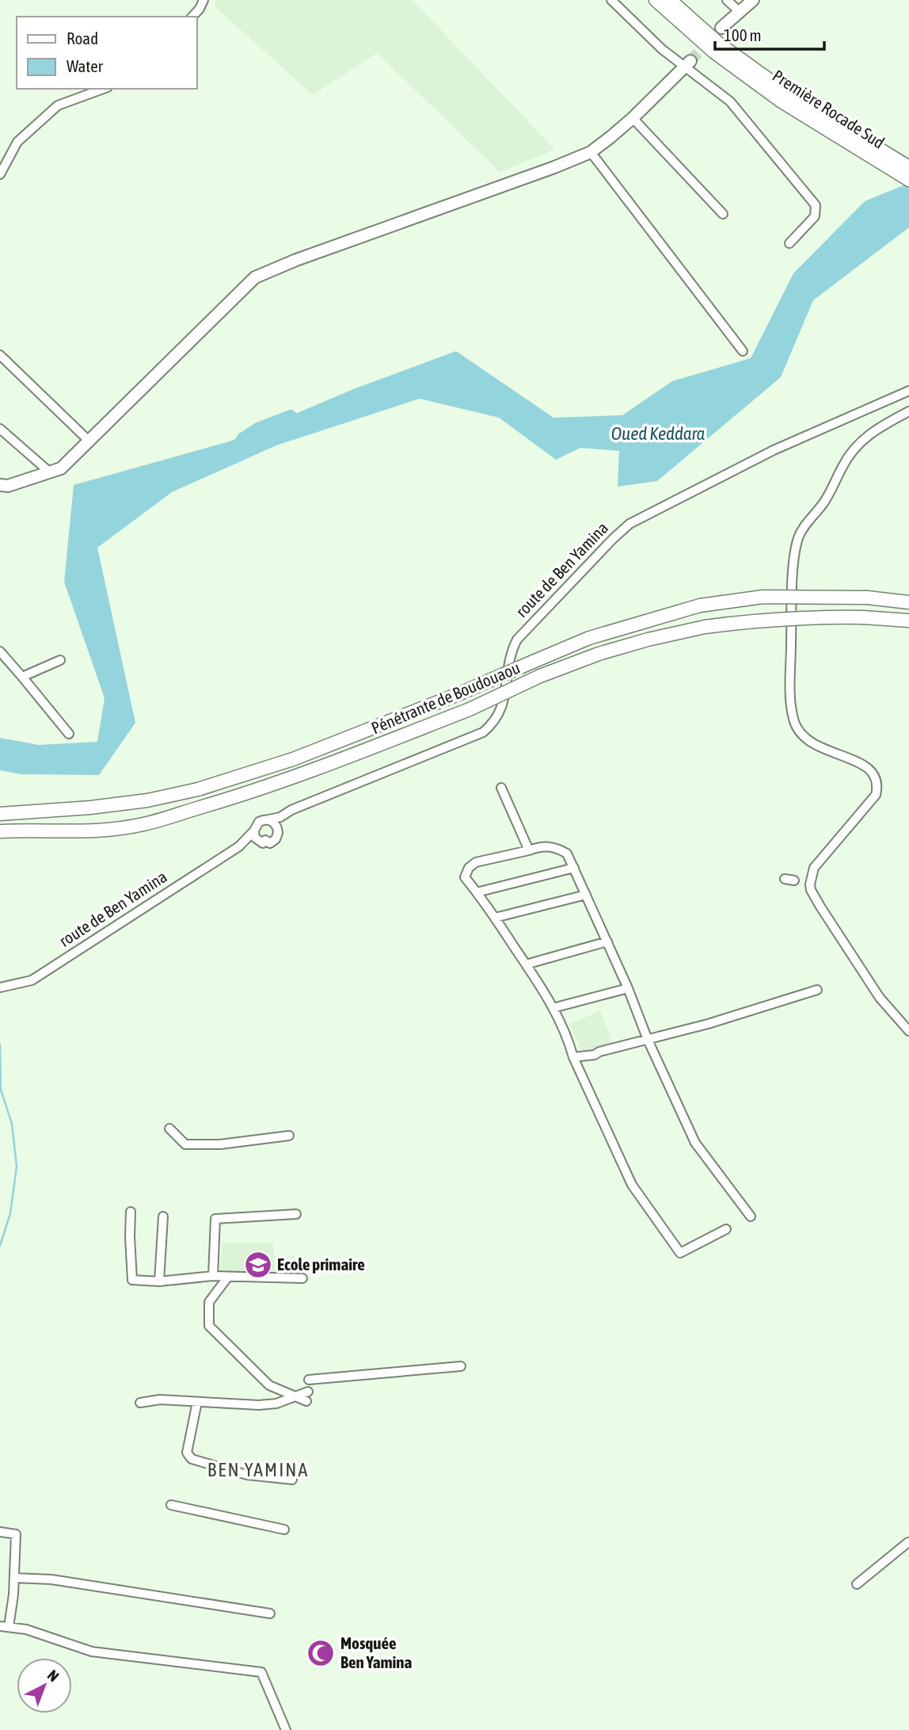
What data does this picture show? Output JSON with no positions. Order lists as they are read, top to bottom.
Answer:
{
  "streets": {
    "highway": ["Première Rocade Sud", "Pénétrante de Boudouaou"],
    "street": ["route de Ben Yamina"]
  },
  "districts": ["BEN YAMINA"],
  "water": ["Oued Keddara"],
  "places": {
    "school or university": ["Ecole primaire"],
    "mosque": ["Mosquée Ben Yamina"]
  },
  "legend": ["Road", "Water"],
  "scale_bar": "100 m",
  "north": "top right"
}
